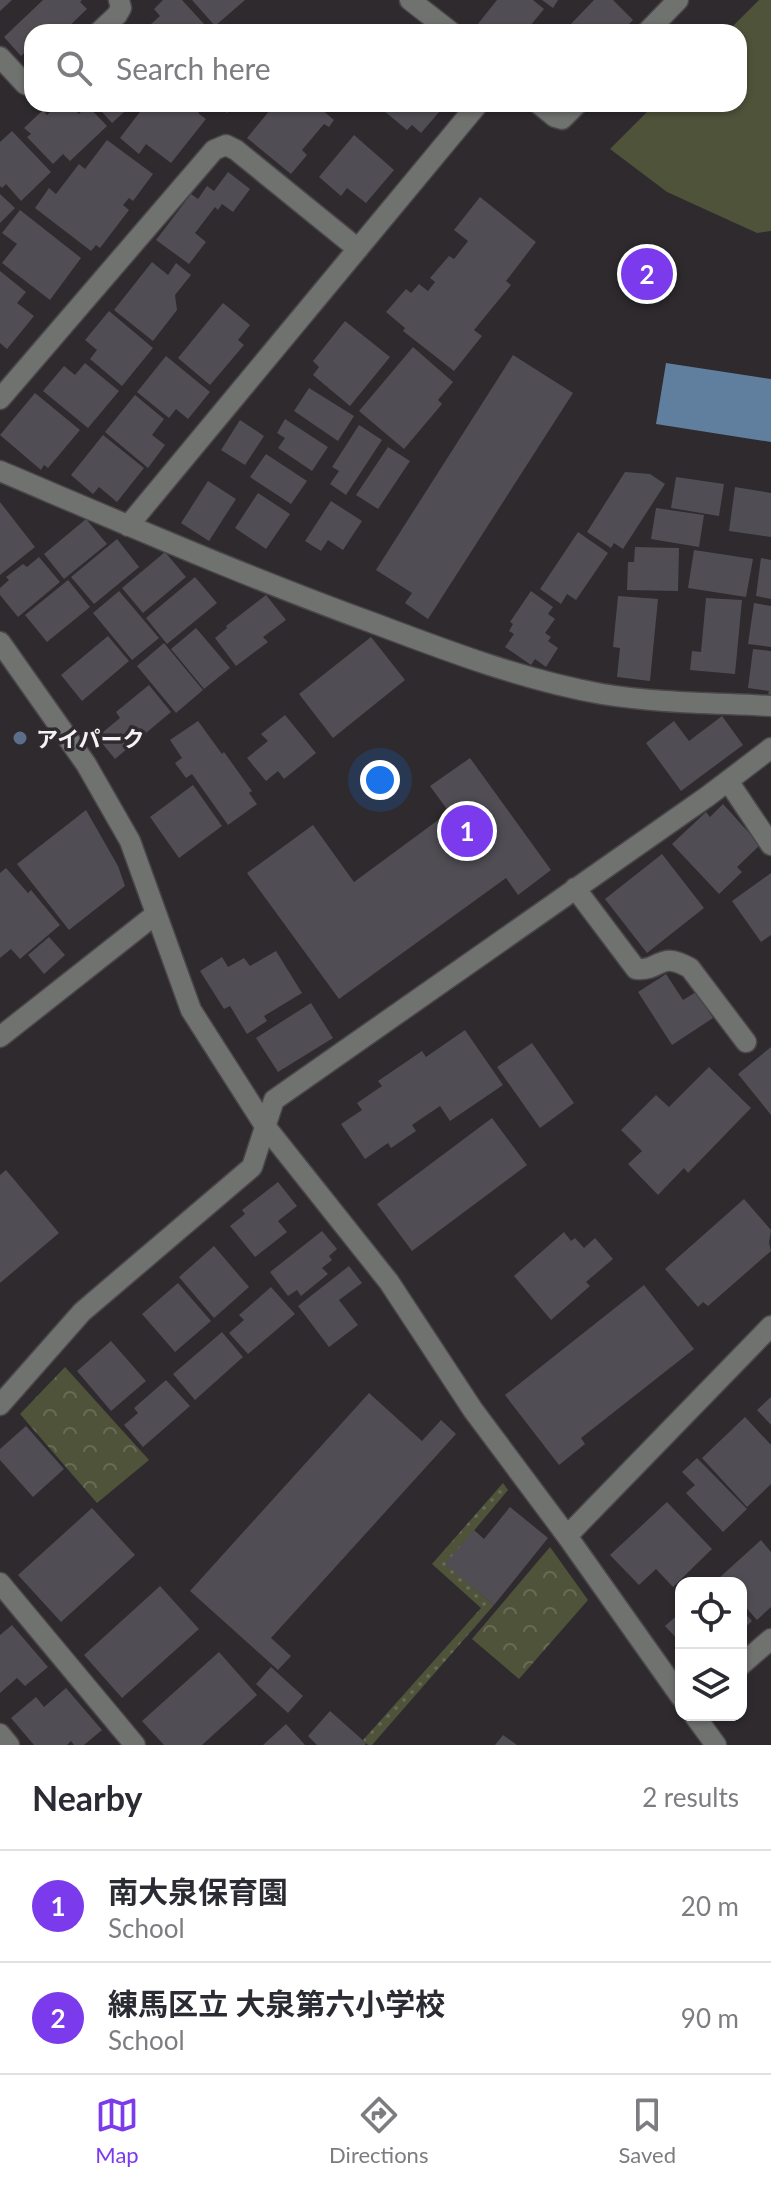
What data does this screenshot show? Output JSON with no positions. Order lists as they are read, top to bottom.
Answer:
{
  "places": ["アイパーク"],
  "page": {
    "search": "Search here",
    "pins": ["2", "1"],
    "heading": ["Nearby", "2 results"],
    "list": [
      {
        "mark": "1",
        "name": "南大泉保育園",
        "note": "School",
        "value": "20 m"
      },
      {
        "mark": "2",
        "name": "練馬区立 大泉第六小学校",
        "note": "School",
        "value": "90 m"
      }
    ],
    "nav": ["Map", "Directions", "Saved"]
  }
}
